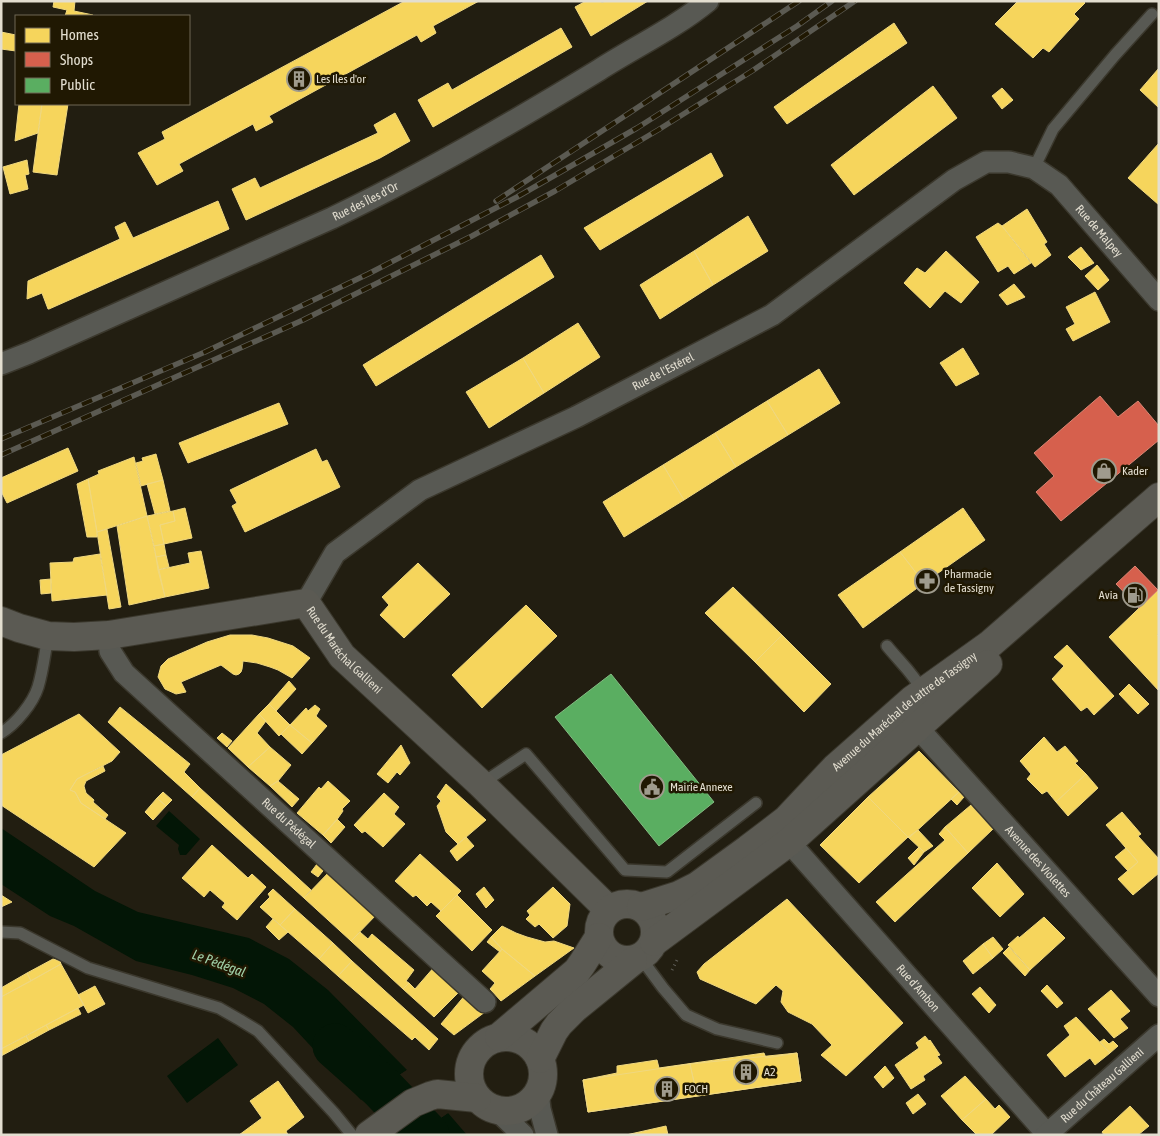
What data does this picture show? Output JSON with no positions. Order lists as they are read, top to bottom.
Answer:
{
  "streets": {
    "main road": ["Rue du Maréchal Gallieni", "Avenue du Maréchal de Lattre de Tassigny"],
    "street": [
      "Rue des Îles d'Or",
      "Rue de Malpey",
      "Rue de l'Estérel",
      "Rue du Pédégal",
      "Avenue des Violettes",
      "Rue d'Ambon",
      "Rue du Château Gallieni"
    ]
  },
  "crossings": [
    ["Rue de Malpey", "Rue de l'Estérel"],
    ["Rue de l'Estérel", "Rue du Maréchal Gallieni"],
    ["Rue du Maréchal Gallieni", "Avenue du Maréchal de Lattre de Tassigny"],
    ["Rue du Maréchal Gallieni", "Rue du Pédégal"],
    ["Avenue du Maréchal de Lattre de Tassigny", "Avenue des Violettes"],
    ["Avenue du Maréchal de Lattre de Tassigny", "Rue d'Ambon"],
    ["Rue d'Ambon", "Rue du Château Gallieni"]
  ],
  "water": ["Le Pédégal"],
  "places": {
    "building": ["Les Iles d'or", "A2", "FOCH"],
    "shop": ["Kader"],
    "pharmacy": ["Pharmacie de Tassigny"],
    "fuel station": ["Avia"],
    "public building": ["Mairie Annexe"]
  },
  "legend": ["Homes", "Shops", "Public"]
}
